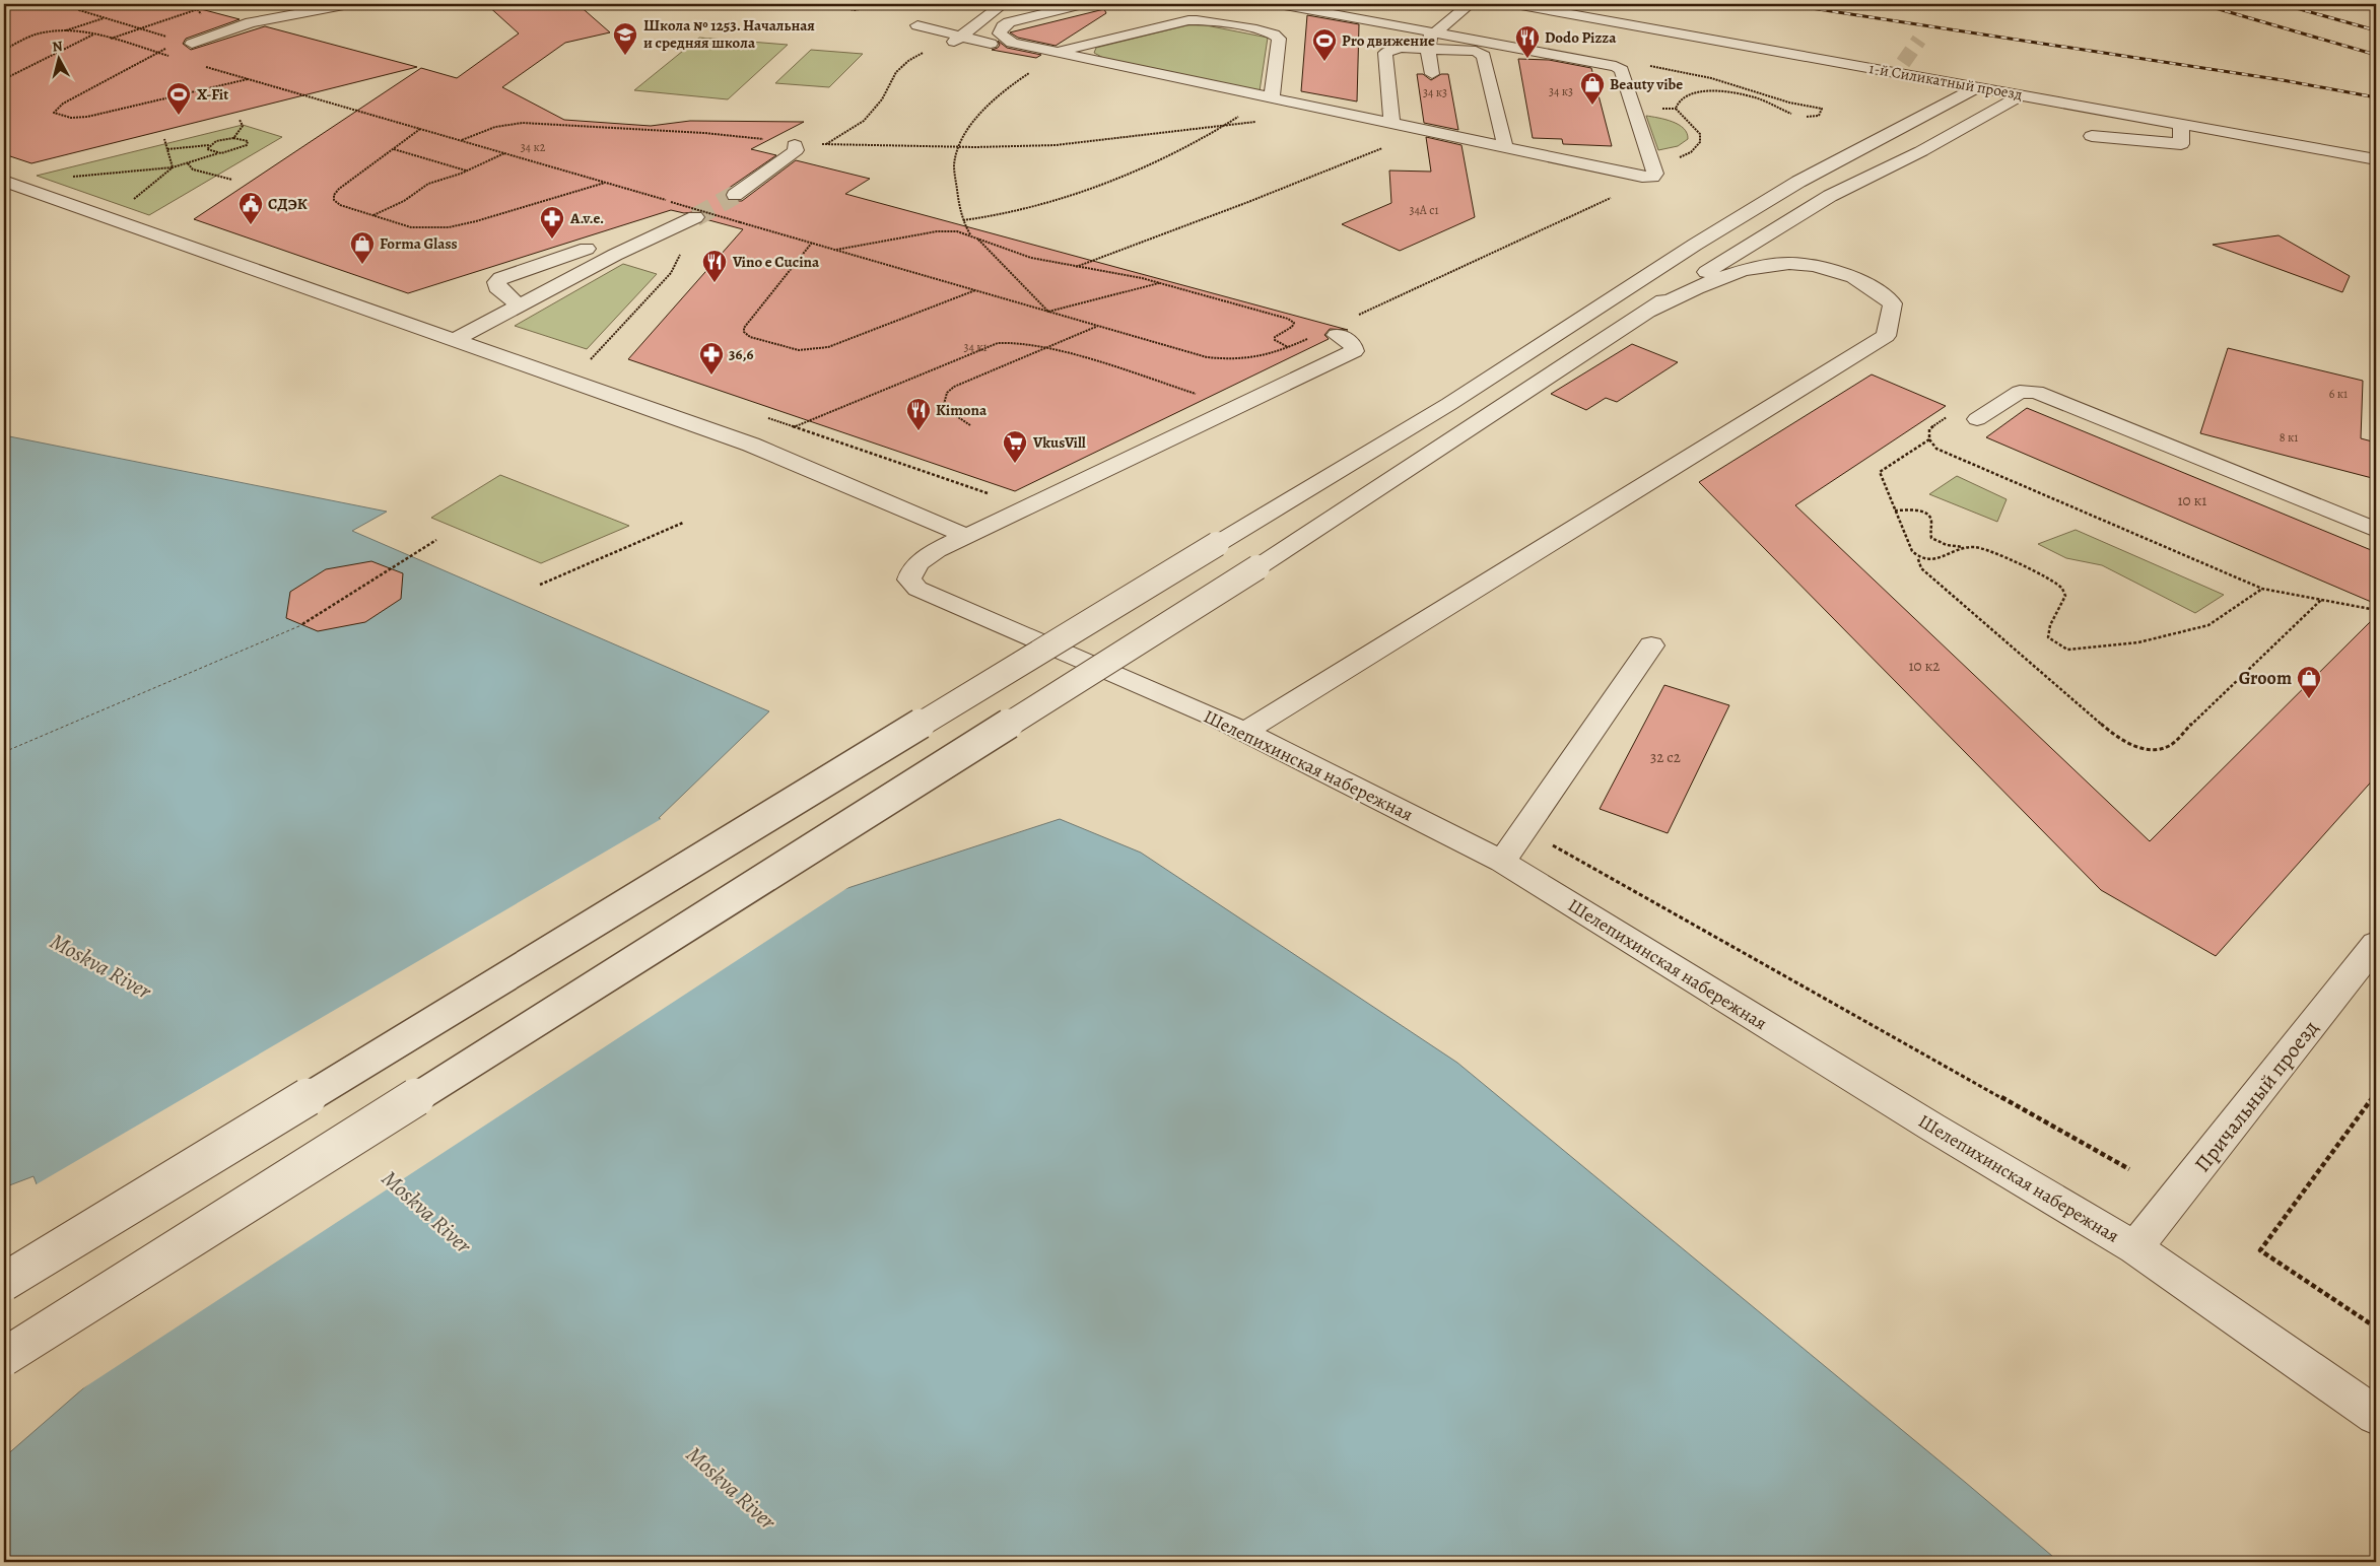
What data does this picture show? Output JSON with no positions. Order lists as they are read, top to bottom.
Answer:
{
  "streets": {
    "street": ["1-й Силикатный проезд", "Шелепихинская набережная", "Причальный проезд"]
  },
  "crossings": [
    ["Шелепихинская набережная", "Причальный проезд"]
  ],
  "water": ["Moskva River"],
  "places": {
    "school or university": ["Школа № 1253. Начальная и средняя школа"],
    "restaurant": ["Dodo Pizza", "Vino e Cucina", "Kimona"],
    "sports": ["Pro движение", "X-Fit"],
    "shop": ["Beauty vibe", "Forma Glass", "Groom"],
    "public building": ["СДЭК"],
    "pharmacy": ["A.v.e.", "36,6"],
    "supermarket": ["VkusVill"]
  },
  "house_numbers": [
    "34 к3",
    "34 к3",
    "34 к2",
    "34А с1",
    "34 к1",
    "6 к1",
    "8 к1",
    "10 к1",
    "10 к2",
    "32 с2"
  ],
  "north": "top"
}
